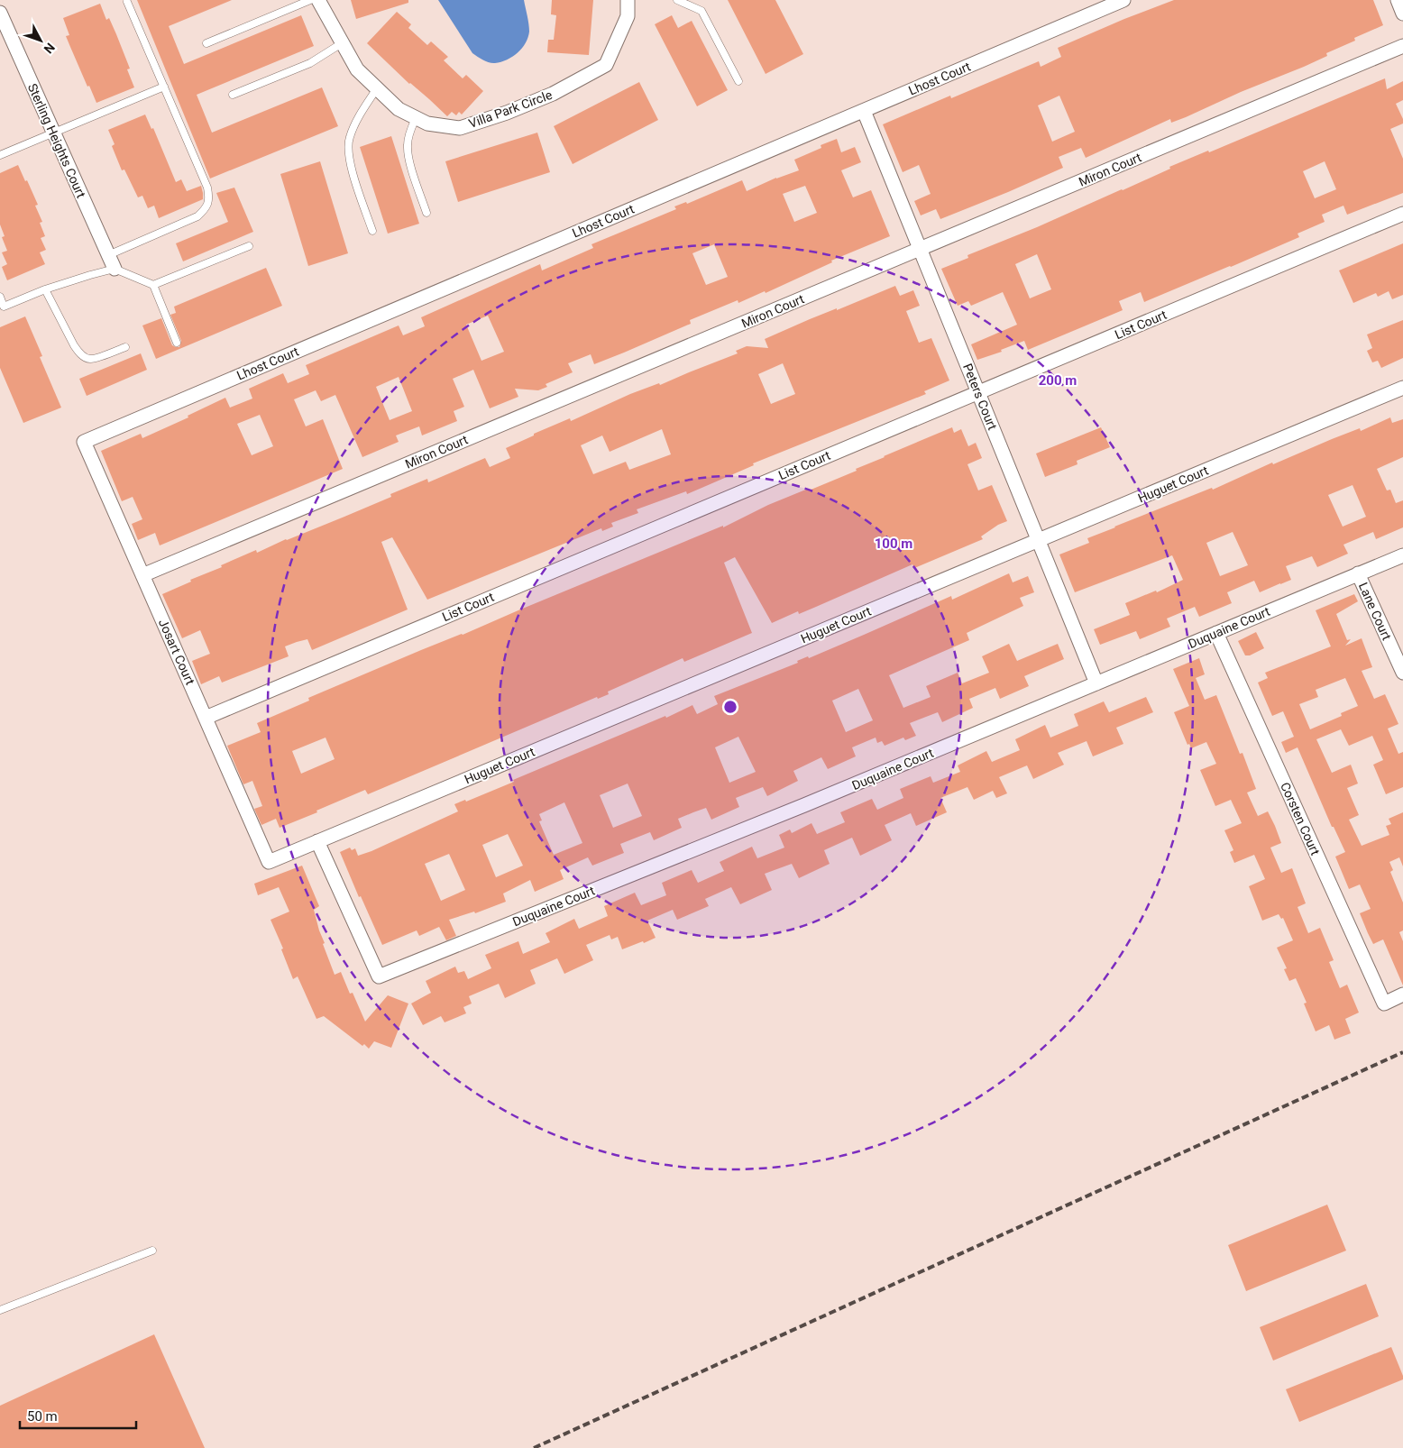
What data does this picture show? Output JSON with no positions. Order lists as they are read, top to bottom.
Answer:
{
  "streets": {
    "street": [
      "Lhost Court",
      "Villa Park Circle",
      "Sterling Heights Court",
      "Miron Court",
      "List Court",
      "Peters Court",
      "Huguet Court",
      "Lane Court",
      "Duquaine Court",
      "Josart Court",
      "Corsten Court"
    ]
  },
  "crossings": [
    ["Lhost Court", "Peters Court"],
    ["Lhost Court", "Josart Court"],
    ["Miron Court", "Peters Court"],
    ["Miron Court", "Josart Court"],
    ["List Court", "Peters Court"],
    ["List Court", "Josart Court"],
    ["Peters Court", "Huguet Court"],
    ["Peters Court", "Duquaine Court"],
    ["Huguet Court", "Duquaine Court"],
    ["Huguet Court", "Josart Court"],
    ["Lane Court", "Duquaine Court"],
    ["Duquaine Court", "Corsten Court"]
  ],
  "scale_bar": "50 m",
  "north": "bottom right",
  "rings": ["200 m", "100 m"]
}
